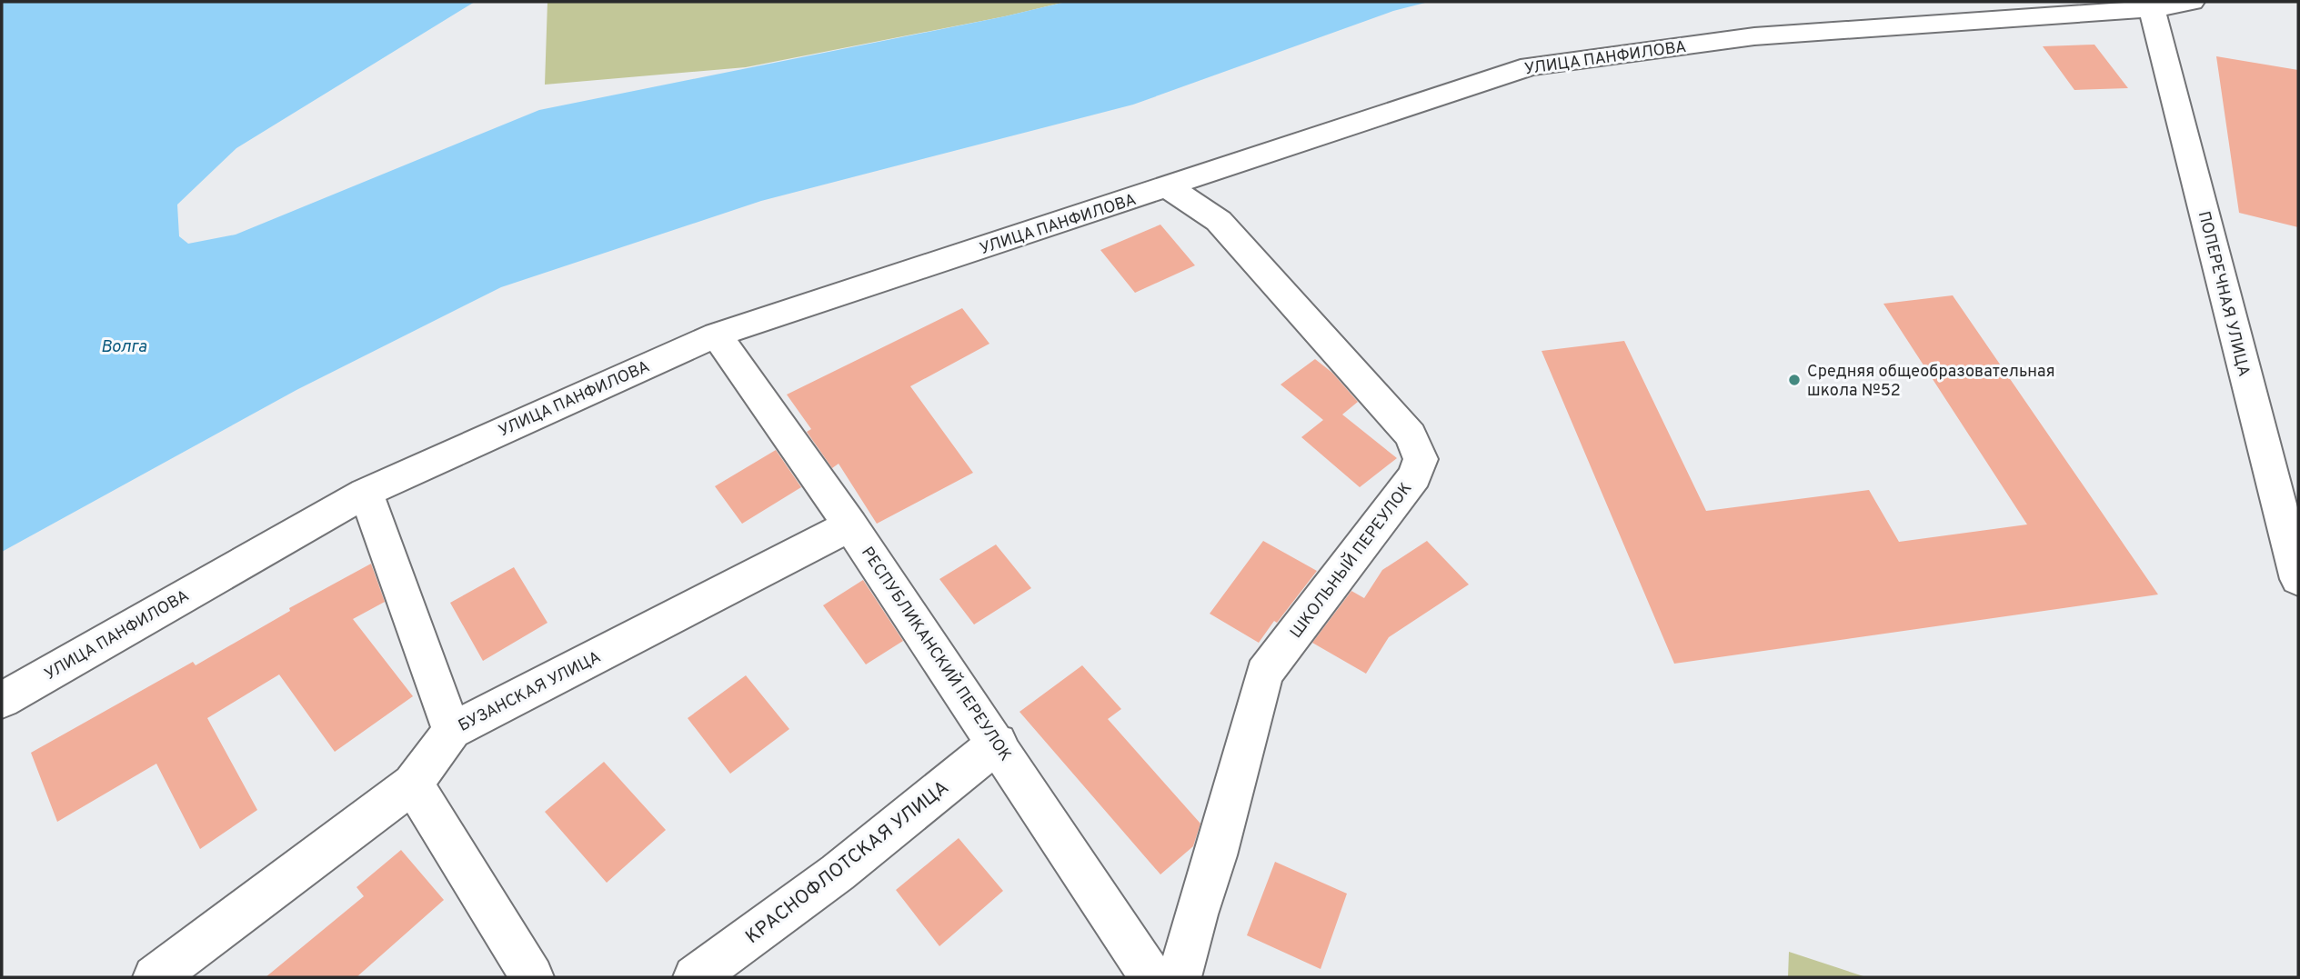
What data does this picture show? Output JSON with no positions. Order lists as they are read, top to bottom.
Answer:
{
  "streets": {
    "street": [
      "УЛИЦА ПАНФИЛОВА",
      "ПОПЕРЕЧНАЯ УЛИЦА",
      "ШКОЛЬНЫЙ ПЕРЕУЛОК",
      "РЕСПУБЛИКАНСКИЙ ПЕРЕУЛОК",
      "БУЗАНСКАЯ УЛИЦА",
      "КРАСНОФЛОТСКАЯ УЛИЦА"
    ]
  },
  "crossings": [
    ["УЛИЦА ПАНФИЛОВА", "ПОПЕРЕЧНАЯ УЛИЦА"],
    ["УЛИЦА ПАНФИЛОВА", "ШКОЛЬНЫЙ ПЕРЕУЛОК"],
    ["УЛИЦА ПАНФИЛОВА", "РЕСПУБЛИКАНСКИЙ ПЕРЕУЛОК"],
    ["РЕСПУБЛИКАНСКИЙ ПЕРЕУЛОК", "БУЗАНСКАЯ УЛИЦА"],
    ["РЕСПУБЛИКАНСКИЙ ПЕРЕУЛОК", "КРАСНОФЛОТСКАЯ УЛИЦА"]
  ],
  "water": ["Волга"],
  "places": ["Средняя общеобразовательная школа №52"]
}
